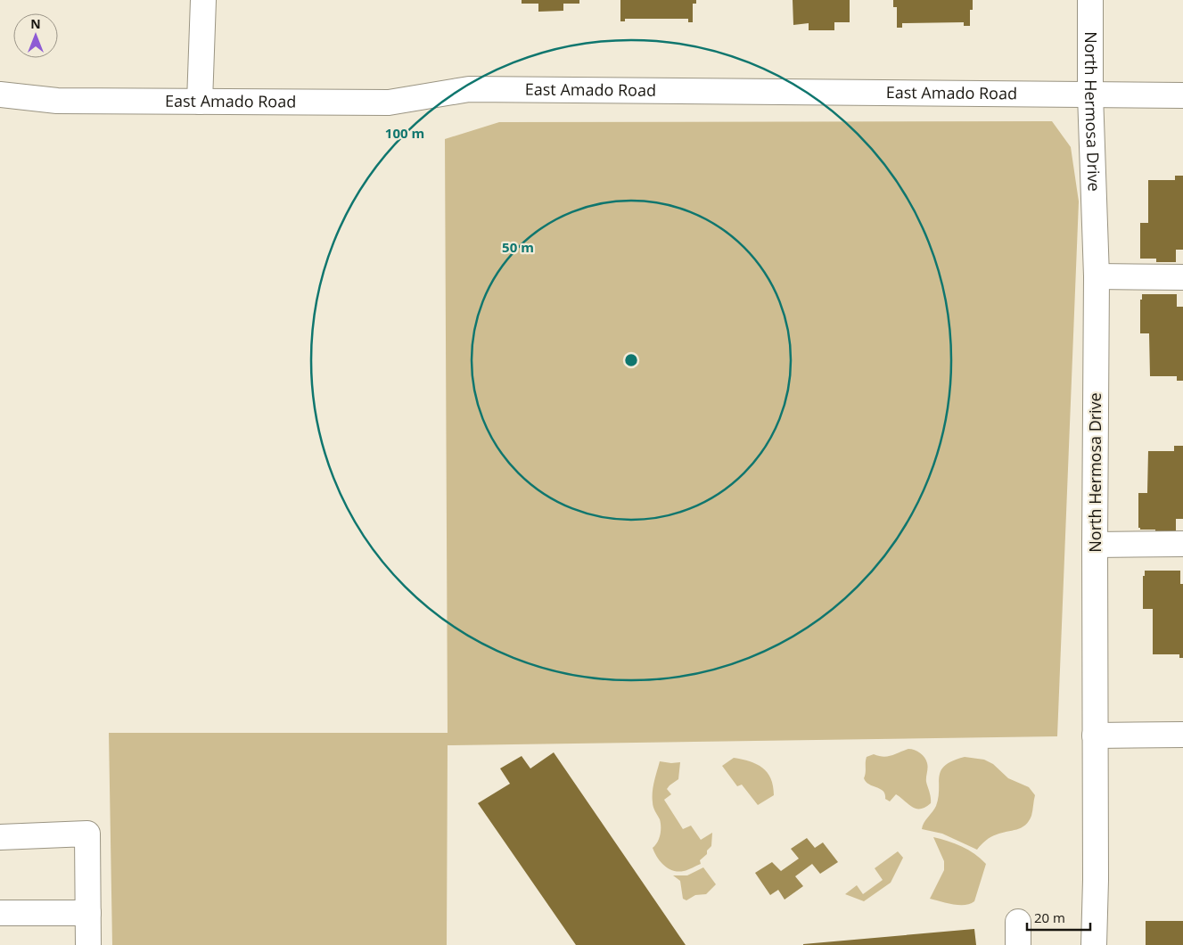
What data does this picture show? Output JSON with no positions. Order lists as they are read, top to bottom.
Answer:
{
  "streets": {
    "street": ["East Amado Road", "North Hermosa Drive"]
  },
  "crossings": [
    ["East Amado Road", "North Hermosa Drive"]
  ],
  "scale_bar": "20 m",
  "north": "top",
  "rings": ["100 m", "50 m"]
}
